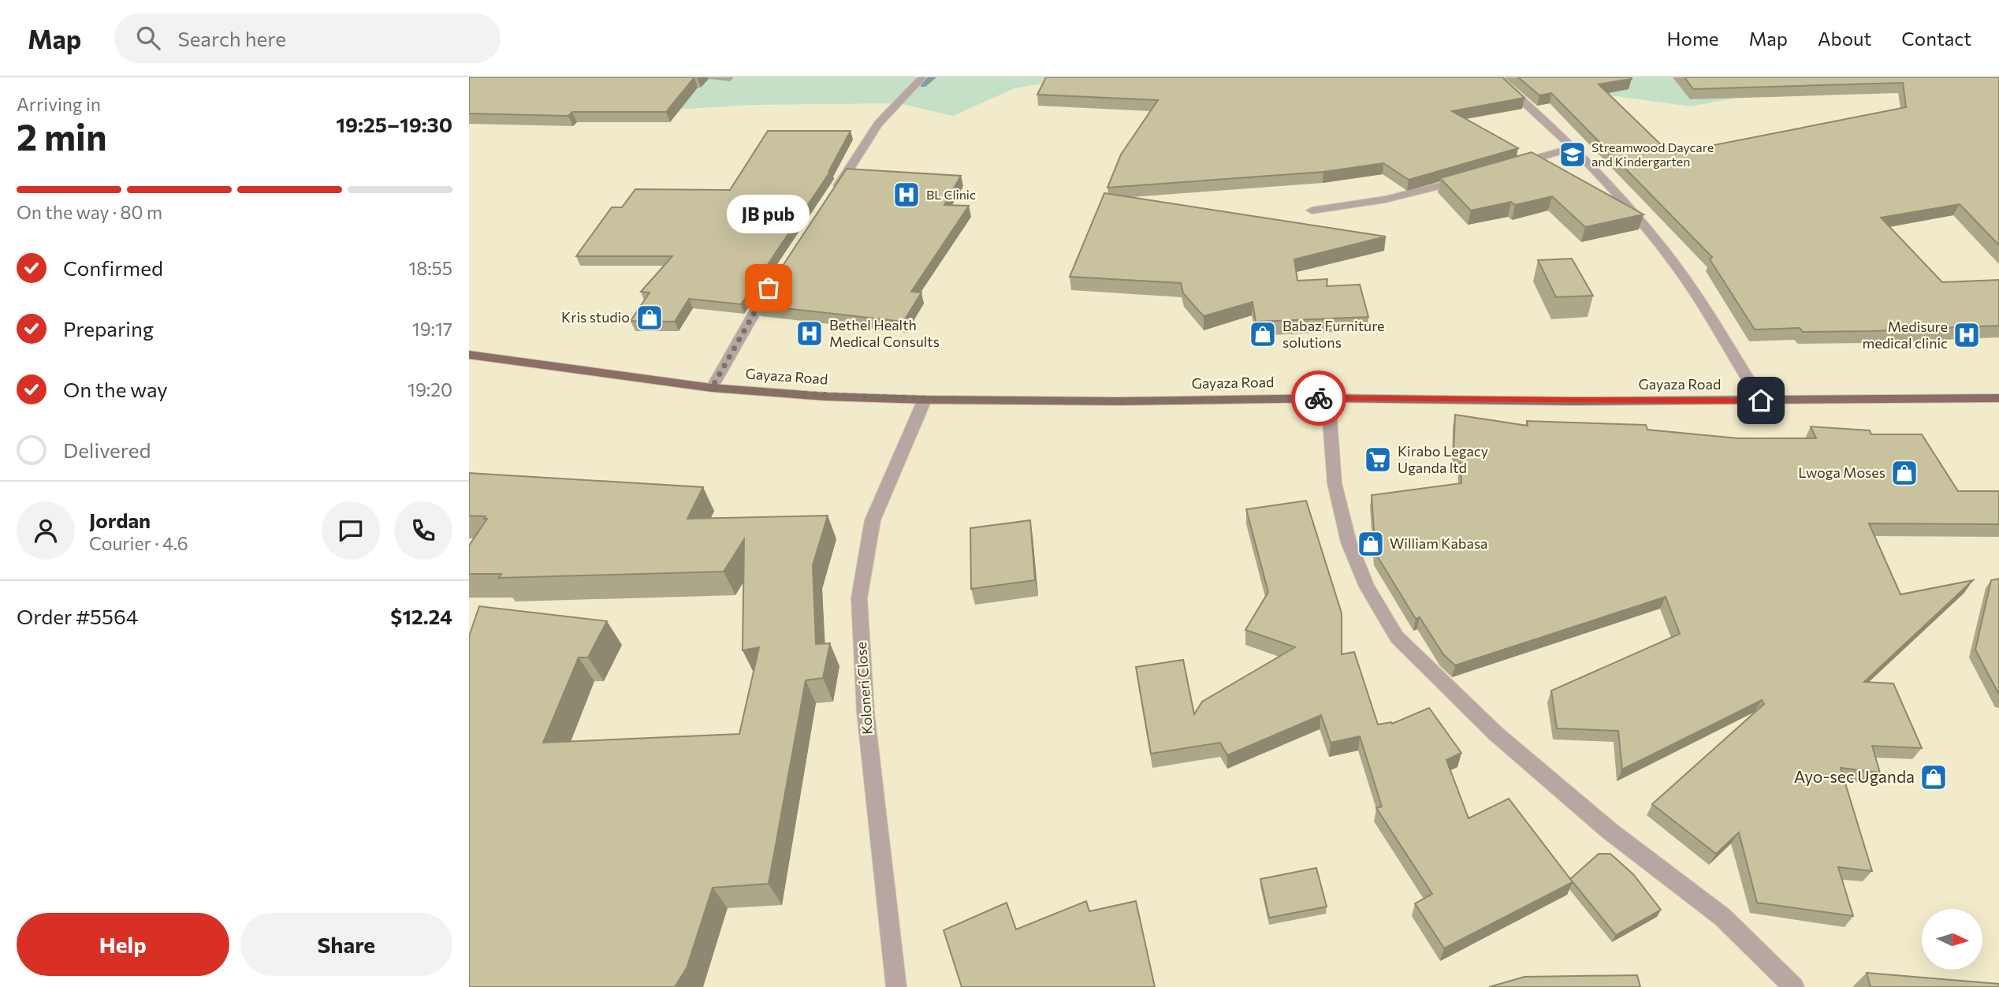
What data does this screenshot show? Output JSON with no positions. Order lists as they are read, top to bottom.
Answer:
{
  "streets": {
    "main road": ["Gayaza Road"],
    "street": ["Koloneri Close"]
  },
  "crossings": [
    ["Gayaza Road", "Koloneri Close"]
  ],
  "places": {
    "school or university": ["Streamwood Daycare and Kindergarten"],
    "hospital": ["BL Clinic", "Bethel Health Medical Consults", "Medisure medical clinic"],
    "other": ["JB pub"],
    "shop": [
      "Kris studio",
      "Babaz Furniture solutions",
      "Lwoga Moses",
      "William Kabasa",
      "Ayo-sec Uganda"
    ],
    "supermarket": ["Kirabo Legacy Uganda ltd"]
  },
  "north": "right",
  "page": {
    "header": "Map",
    "search": "Search here",
    "nav": [
      "Home",
      "Map",
      "About",
      "Contact"
    ],
    "heading": ["2 min", "Arriving in", "19:25–19:30"],
    "panel": [
      "Jordan",
      "Courier · 4.6",
      "Order #5564",
      "$12.24"
    ],
    "bar": "On the way · 80 m",
    "bubble": "JB pub",
    "list": [
      ["Confirmed", "18:55"],
      ["Preparing", "19:17"],
      ["On the way", "19:20"],
      "Delivered"
    ],
    "buttons": ["Help", "Share"]
  }
}
